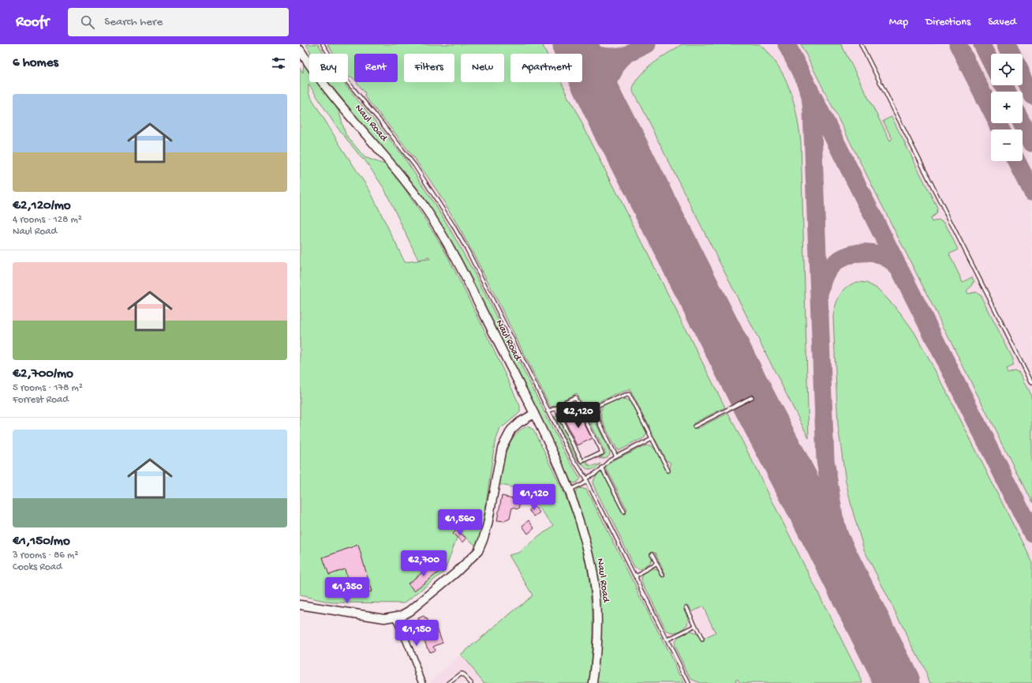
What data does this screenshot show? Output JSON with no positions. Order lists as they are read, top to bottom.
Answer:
{
  "streets": {
    "street": ["Naul Road"]
  },
  "page": {
    "header": "Roofr",
    "search": "Search here",
    "nav": ["Map", "Directions", "Saved"],
    "heading": "6 homes",
    "map_buttons": ["+", "−"],
    "chip": [
      "Buy",
      "Rent",
      "Filters",
      "New",
      "Apartment"
    ],
    "list": [
      {
        "name": "€2,120/mo",
        "note": "4 rooms · 128 m² · Naul Road"
      },
      {
        "name": "€2,700/mo",
        "note": "5 rooms · 178 m² · Forrest Road"
      },
      {
        "name": "€1,150/mo",
        "note": "3 rooms · 86 m² · Cooks Road"
      }
    ],
    "price": [
      "€2,120",
      "€1,120",
      "€1,560",
      "€2,700",
      "€1,350",
      "€1,150"
    ]
  }
}
